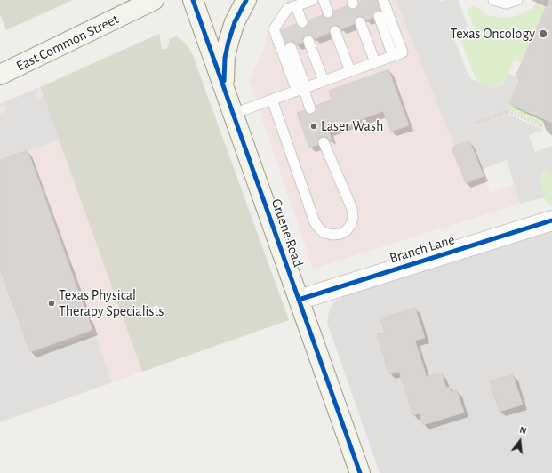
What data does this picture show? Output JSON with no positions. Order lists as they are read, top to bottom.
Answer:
{
  "streets": {
    "street": ["East Common Street", "Gruene Road", "Branch Lane"]
  },
  "crossings": [
    ["Gruene Road", "Branch Lane"]
  ],
  "places": ["Texas Oncology", "Laser Wash", "Texas Physical Therapy Specialists"],
  "north": "top"
}
